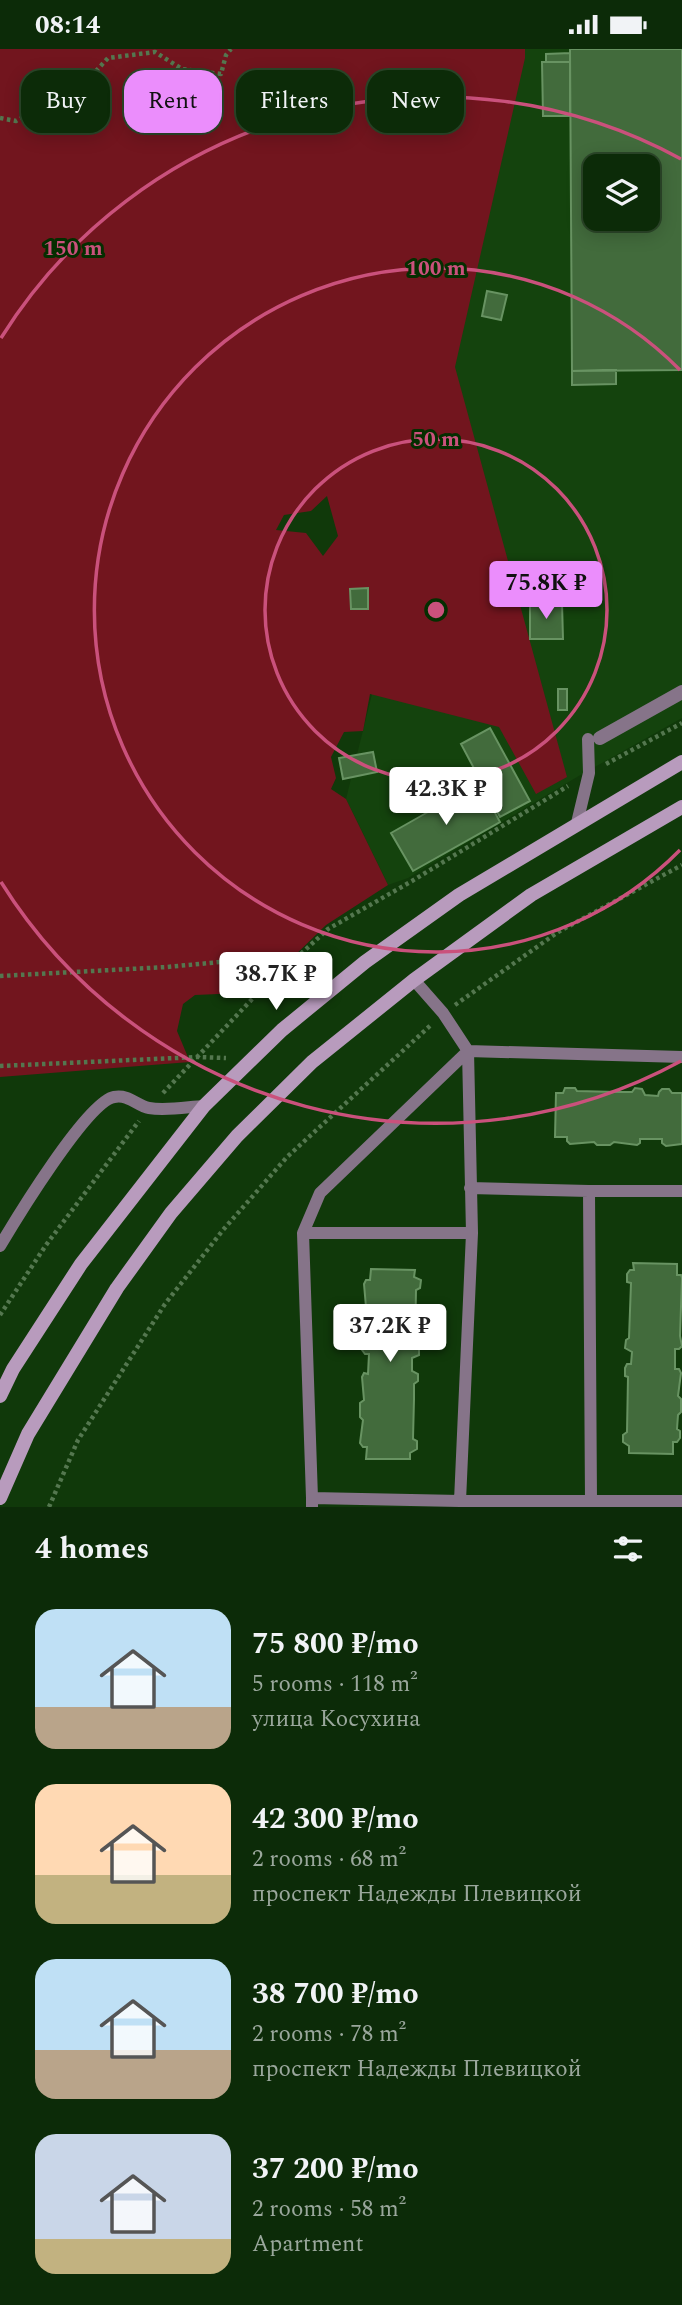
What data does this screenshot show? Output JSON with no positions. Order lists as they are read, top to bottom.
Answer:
{
  "page": {
    "status": "08:14",
    "chip": [
      "Buy",
      "Rent",
      "Filters",
      "New"
    ],
    "price": [
      "75.8K ₽",
      "42.3K ₽",
      "38.7K ₽",
      "37.2K ₽"
    ],
    "heading": "4 homes",
    "list": [
      {
        "name": "75 800 ₽/mo",
        "note": "5 rooms · 118 m² · улица Косухина"
      },
      {
        "name": "42 300 ₽/mo",
        "note": "2 rooms · 68 m² · проспект Надежды Плевицкой"
      },
      {
        "name": "38 700 ₽/mo",
        "note": "2 rooms · 78 m² · проспект Надежды Плевицкой"
      },
      {
        "name": "37 200 ₽/mo",
        "note": "2 rooms · 58 m² · Apartment"
      }
    ]
  },
  "rings": ["150 m", "100 m", "50 m"]
}
